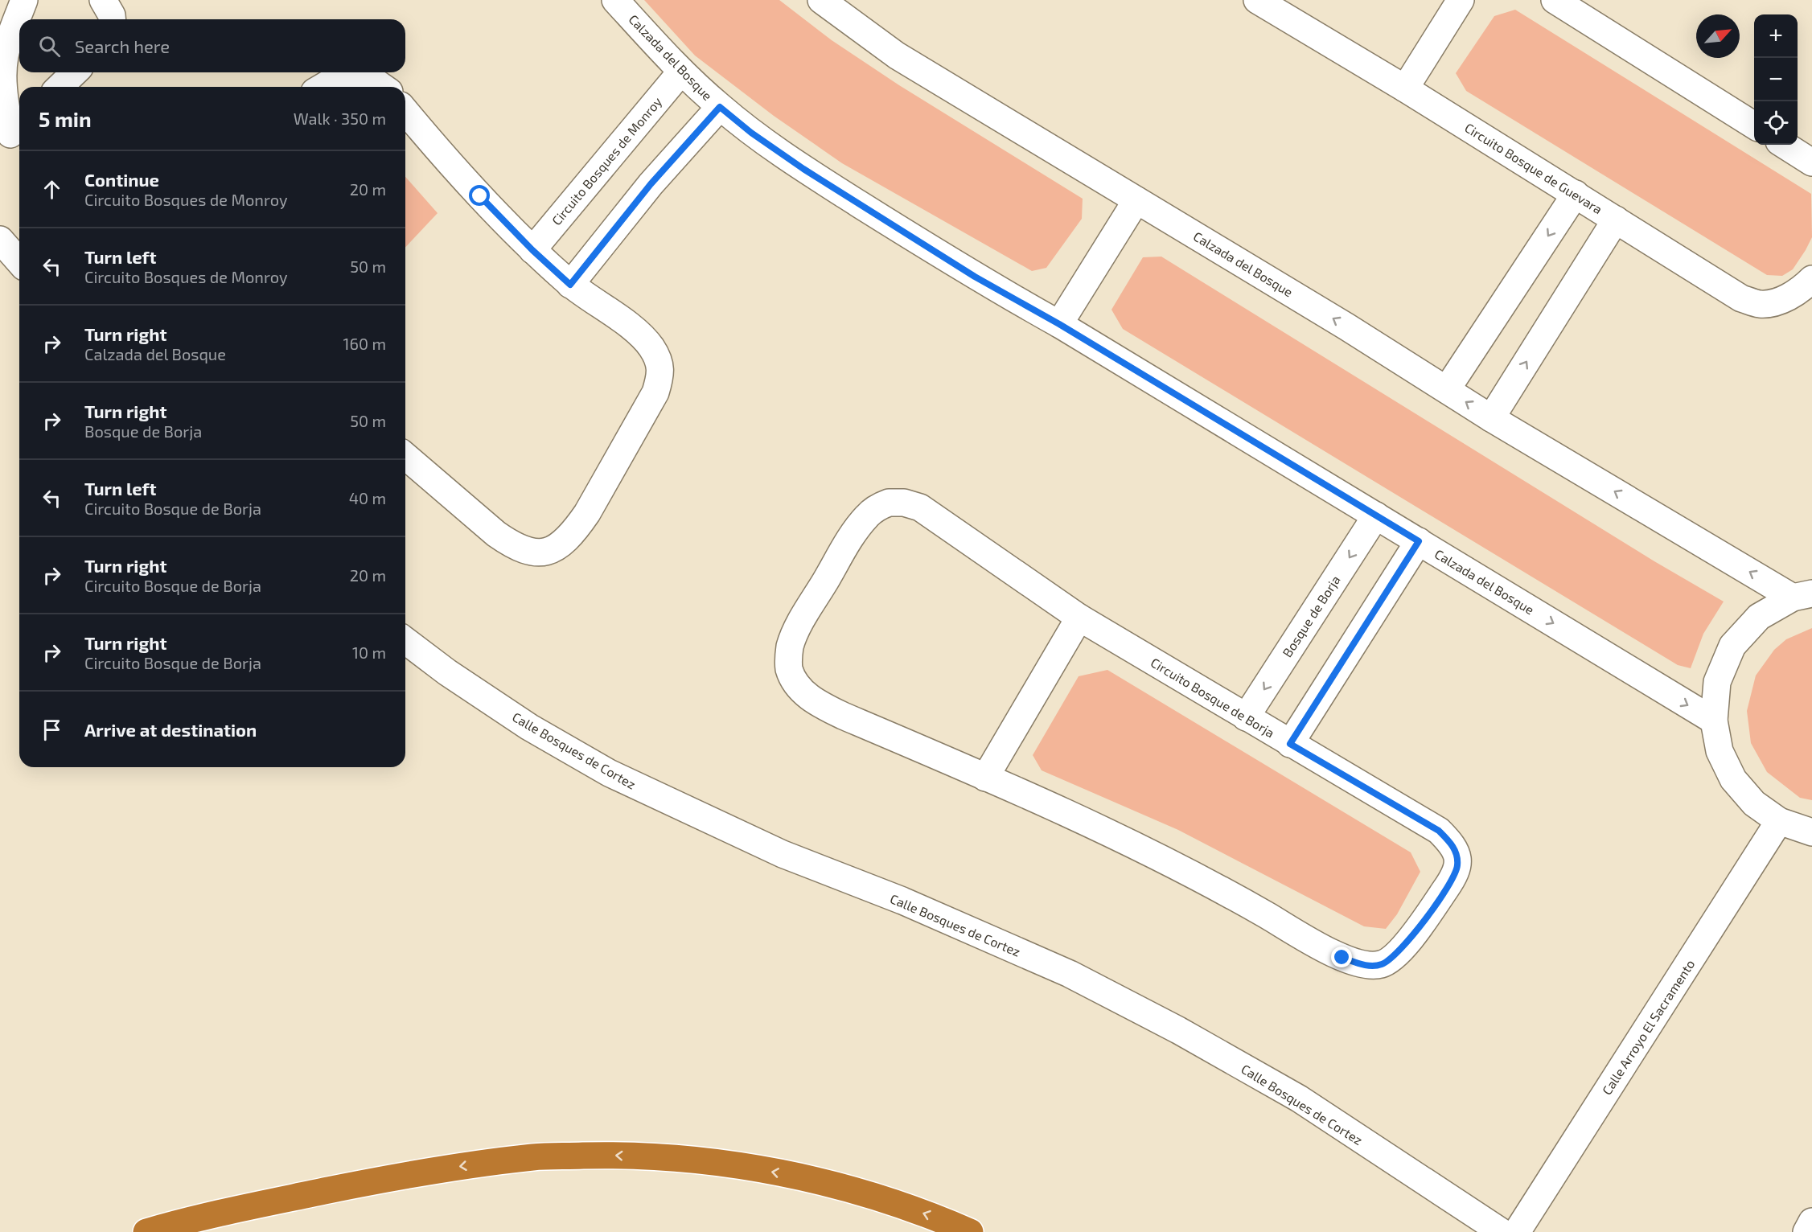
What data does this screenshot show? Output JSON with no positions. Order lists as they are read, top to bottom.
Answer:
{
  "streets": {
    "street": [
      "Calzada del Bosque",
      "Circuito Bosques de Monroy",
      "Circuito Bosque de Guevara",
      "Bosque de Borja",
      "Circuito Bosque de Borja",
      "Calle Bosques de Cortez",
      "Calle Arroyo El Sacramento"
    ]
  },
  "crossings": [
    ["Calzada del Bosque", "Circuito Bosques de Monroy"],
    ["Calzada del Bosque", "Bosque de Borja"],
    ["Bosque de Borja", "Circuito Bosque de Borja"]
  ],
  "north": "top right",
  "page": {
    "map_buttons": ["+", "−"],
    "search": "Search here",
    "heading": ["5 min", "Walk · 350 m"],
    "list": [
      ["Continue", "Circuito Bosques de Monroy", "20 m"],
      ["Turn left", "Circuito Bosques de Monroy", "50 m"],
      ["Turn right", "Calzada del Bosque", "160 m"],
      ["Turn right", "Bosque de Borja", "50 m"],
      ["Turn left", "Circuito Bosque de Borja", "40 m"],
      ["Turn right", "Circuito Bosque de Borja", "20 m"],
      ["Turn right", "Circuito Bosque de Borja", "10 m"],
      "Arrive at destination"
    ]
  }
}
